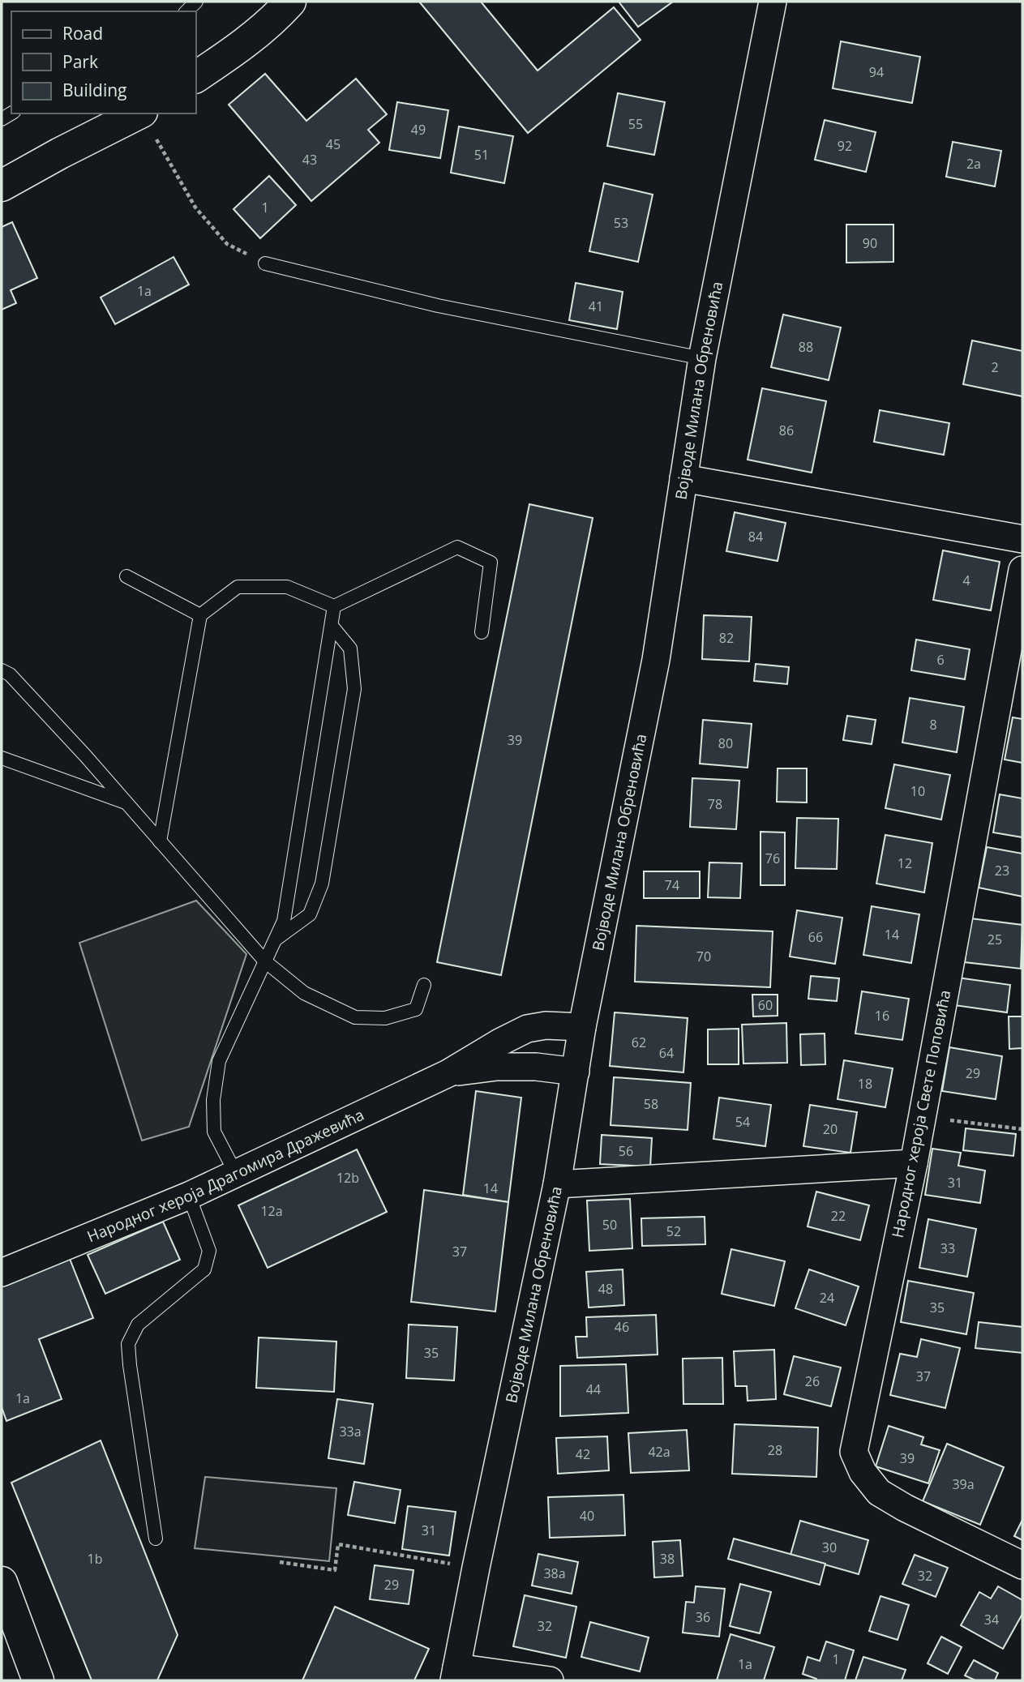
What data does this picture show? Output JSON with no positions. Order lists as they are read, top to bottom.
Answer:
{
  "streets": {
    "street": ["Војводе Милана Обреновића", "Народног хероја Свете Поповића", "Народног хероја Драгомира Дражевића"]
  },
  "crossings": [
    ["Војводе Милана Обреновића", "Народног хероја Драгомира Дражевића"]
  ],
  "house_numbers": [
    "94",
    "55",
    "49",
    "45",
    "92",
    "51",
    "43",
    "2a",
    "1",
    "53",
    "90",
    "1a",
    "41",
    "88",
    "2",
    "86",
    "84",
    "4",
    "82",
    "6",
    "8",
    "39",
    "80",
    "10",
    "78",
    "76",
    "12",
    "23",
    "74",
    "14",
    "66",
    "25",
    "70",
    "60",
    "16",
    "62",
    "64",
    "29",
    "18",
    "58",
    "54",
    "20",
    "56",
    "12b",
    "31",
    "14",
    "12a",
    "22",
    "50",
    "52",
    "33",
    "37",
    "48",
    "24",
    "35",
    "46",
    "35",
    "37",
    "26",
    "44",
    "1a",
    "33a",
    "28",
    "42a",
    "42",
    "39",
    "39a",
    "40",
    "31",
    "30",
    "1b",
    "38",
    "38a",
    "32",
    "29",
    "36",
    "34",
    "32",
    "1",
    "1a"
  ],
  "legend": ["Road", "Park", "Building"]
}
